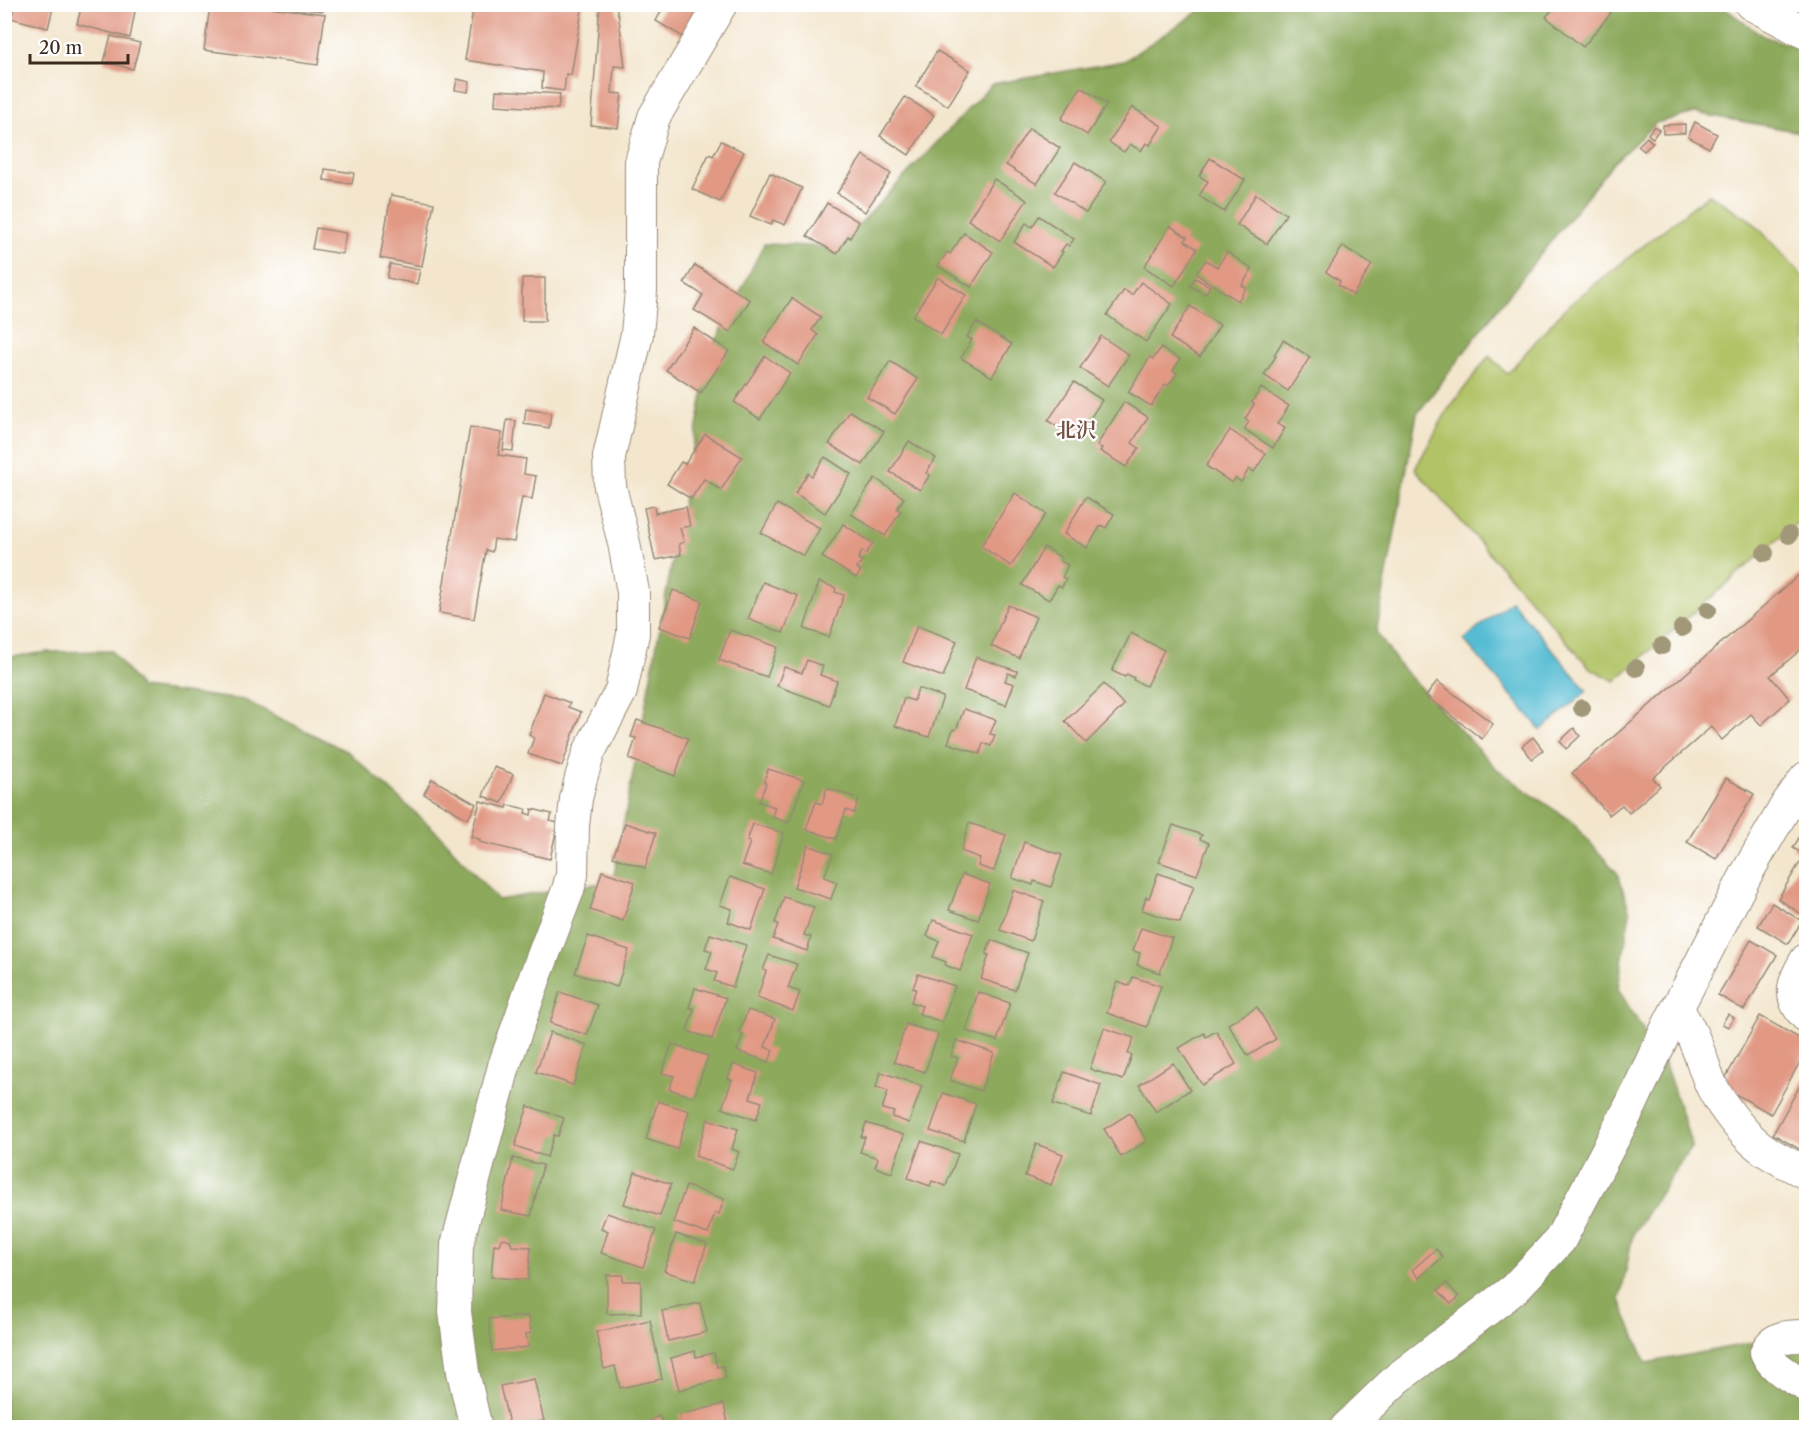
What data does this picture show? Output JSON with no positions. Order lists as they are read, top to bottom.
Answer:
{
  "districts": ["北沢"],
  "scale_bar": "20 m"
}
